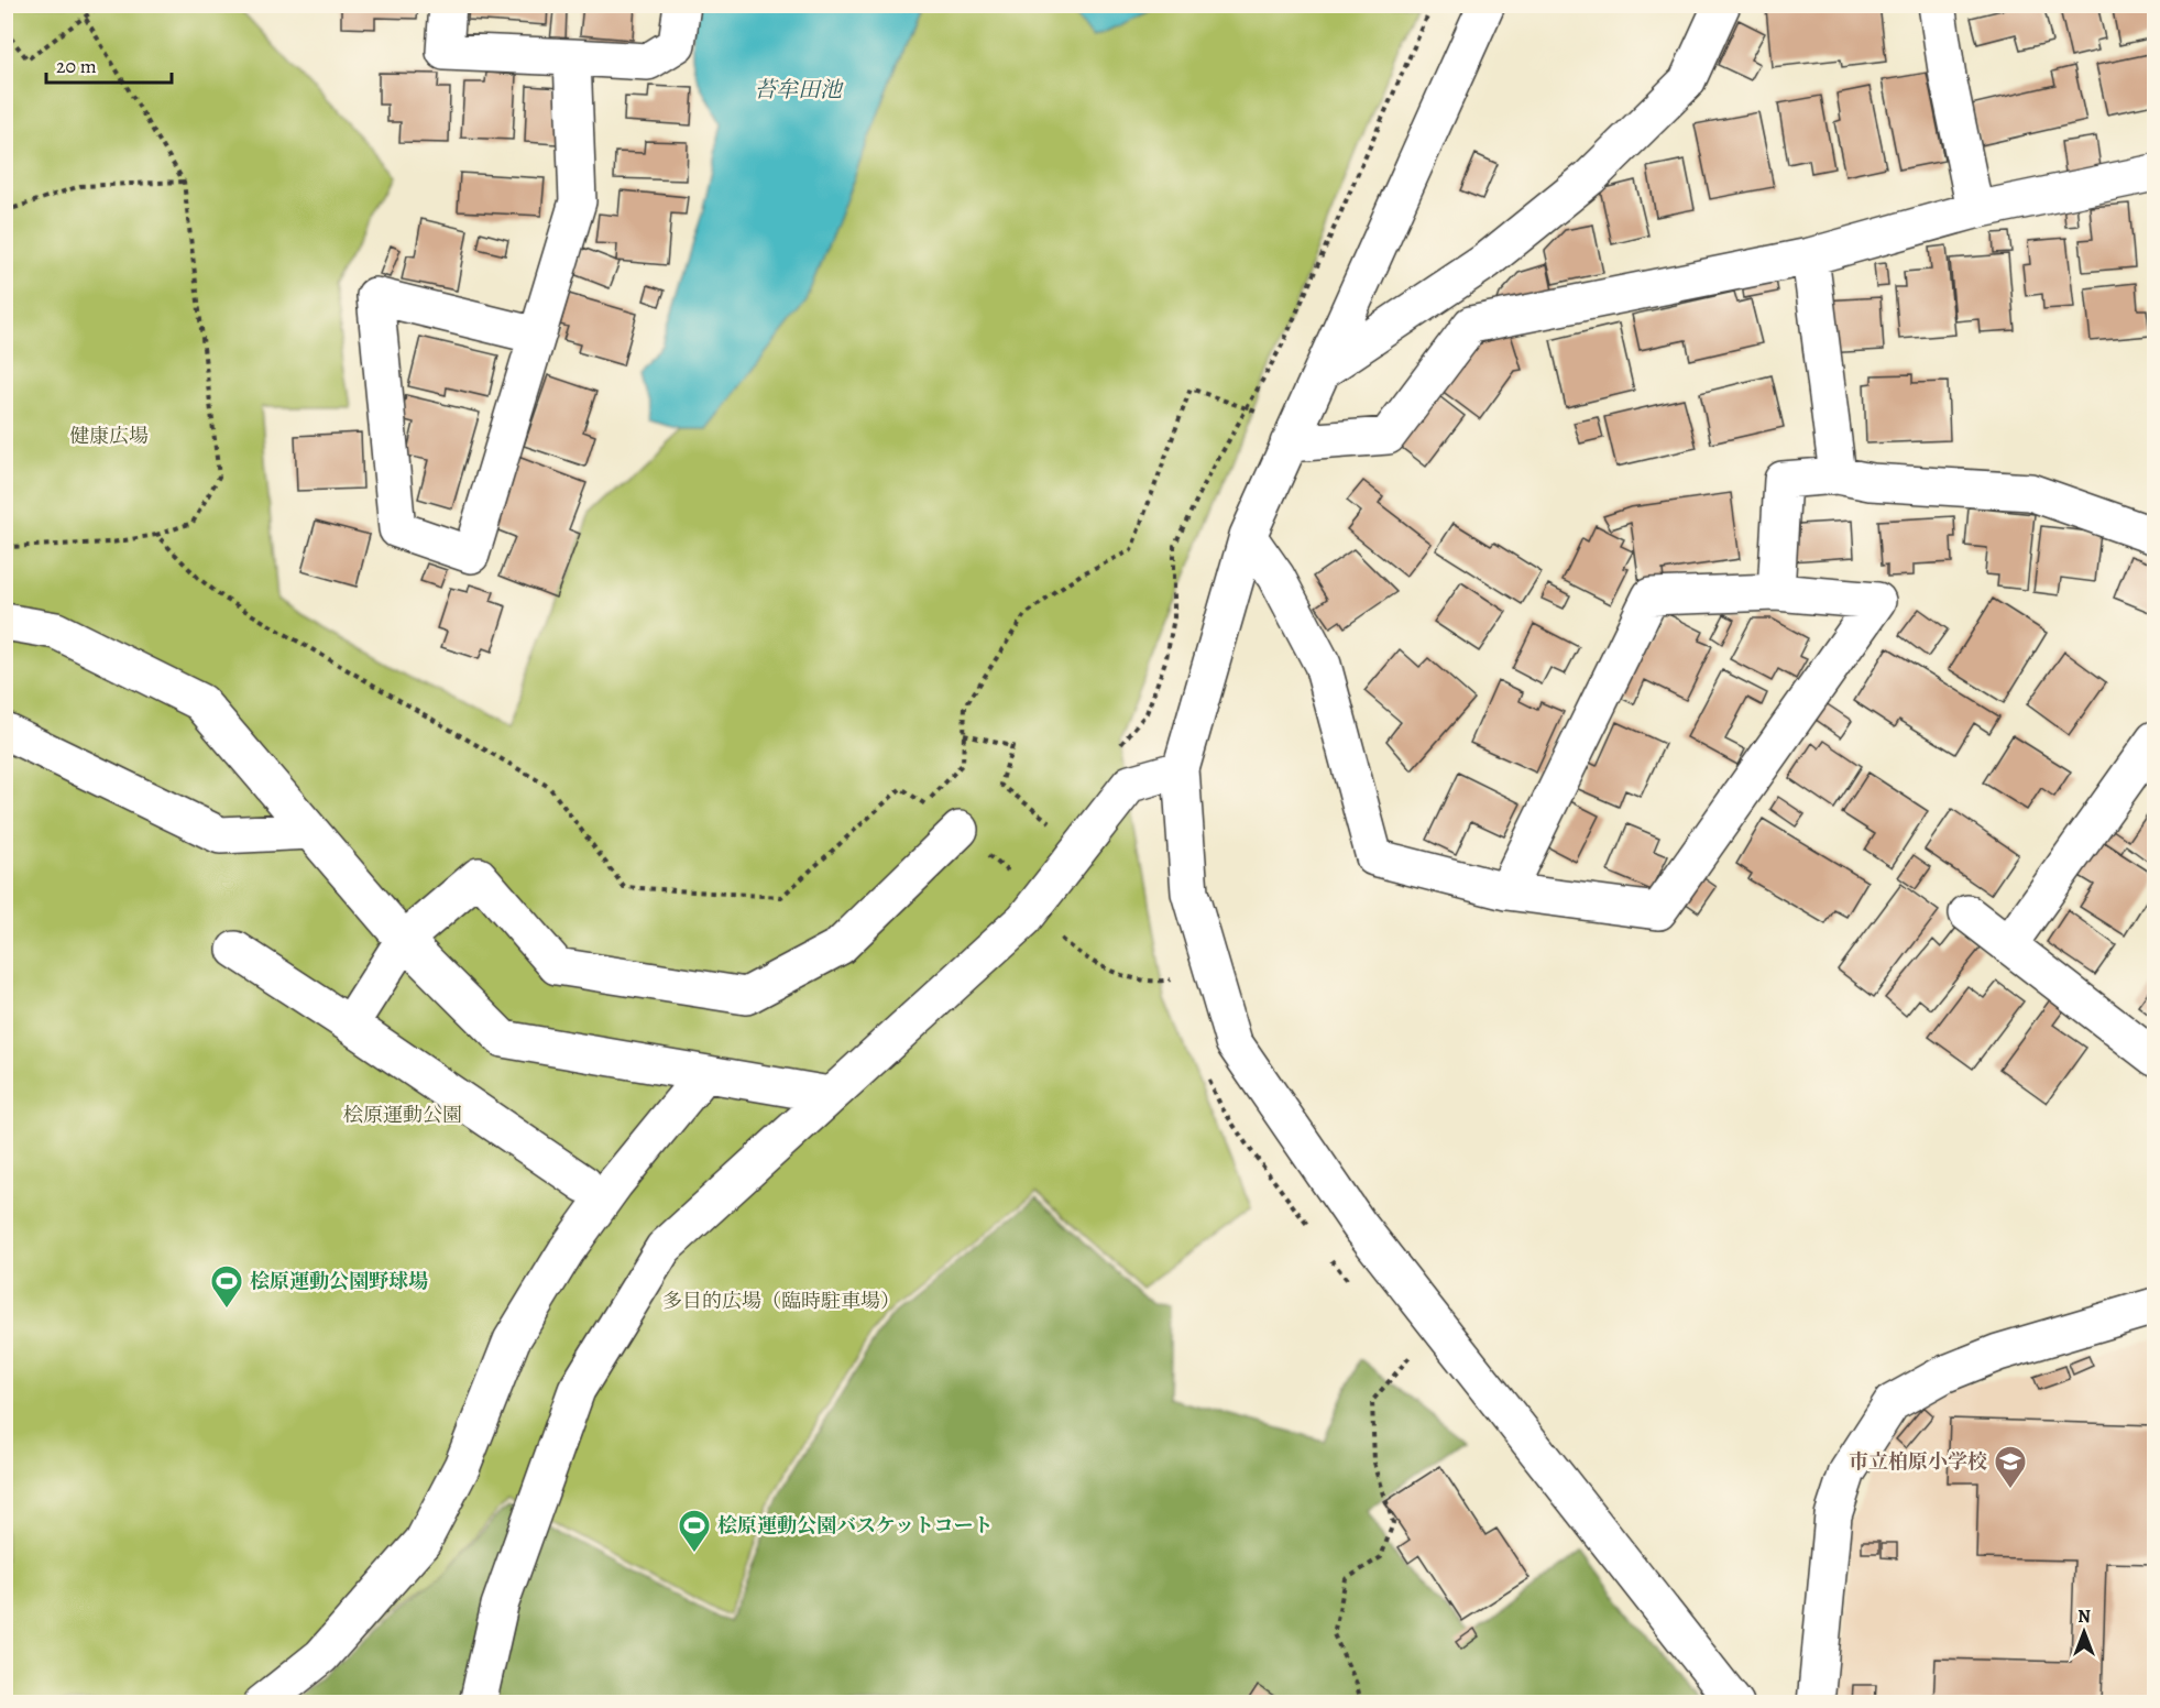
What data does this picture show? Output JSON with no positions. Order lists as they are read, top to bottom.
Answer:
{
  "water": ["苔牟田池"],
  "parks": ["健康広場", "桧原運動公園", "多目的広場（臨時駐車場）"],
  "places": {
    "sports": ["桧原運動公園野球場", "桧原運動公園バスケットコート"],
    "school or university": ["市立柏原小学校"]
  },
  "scale_bar": "20 m",
  "north": "top"
}
